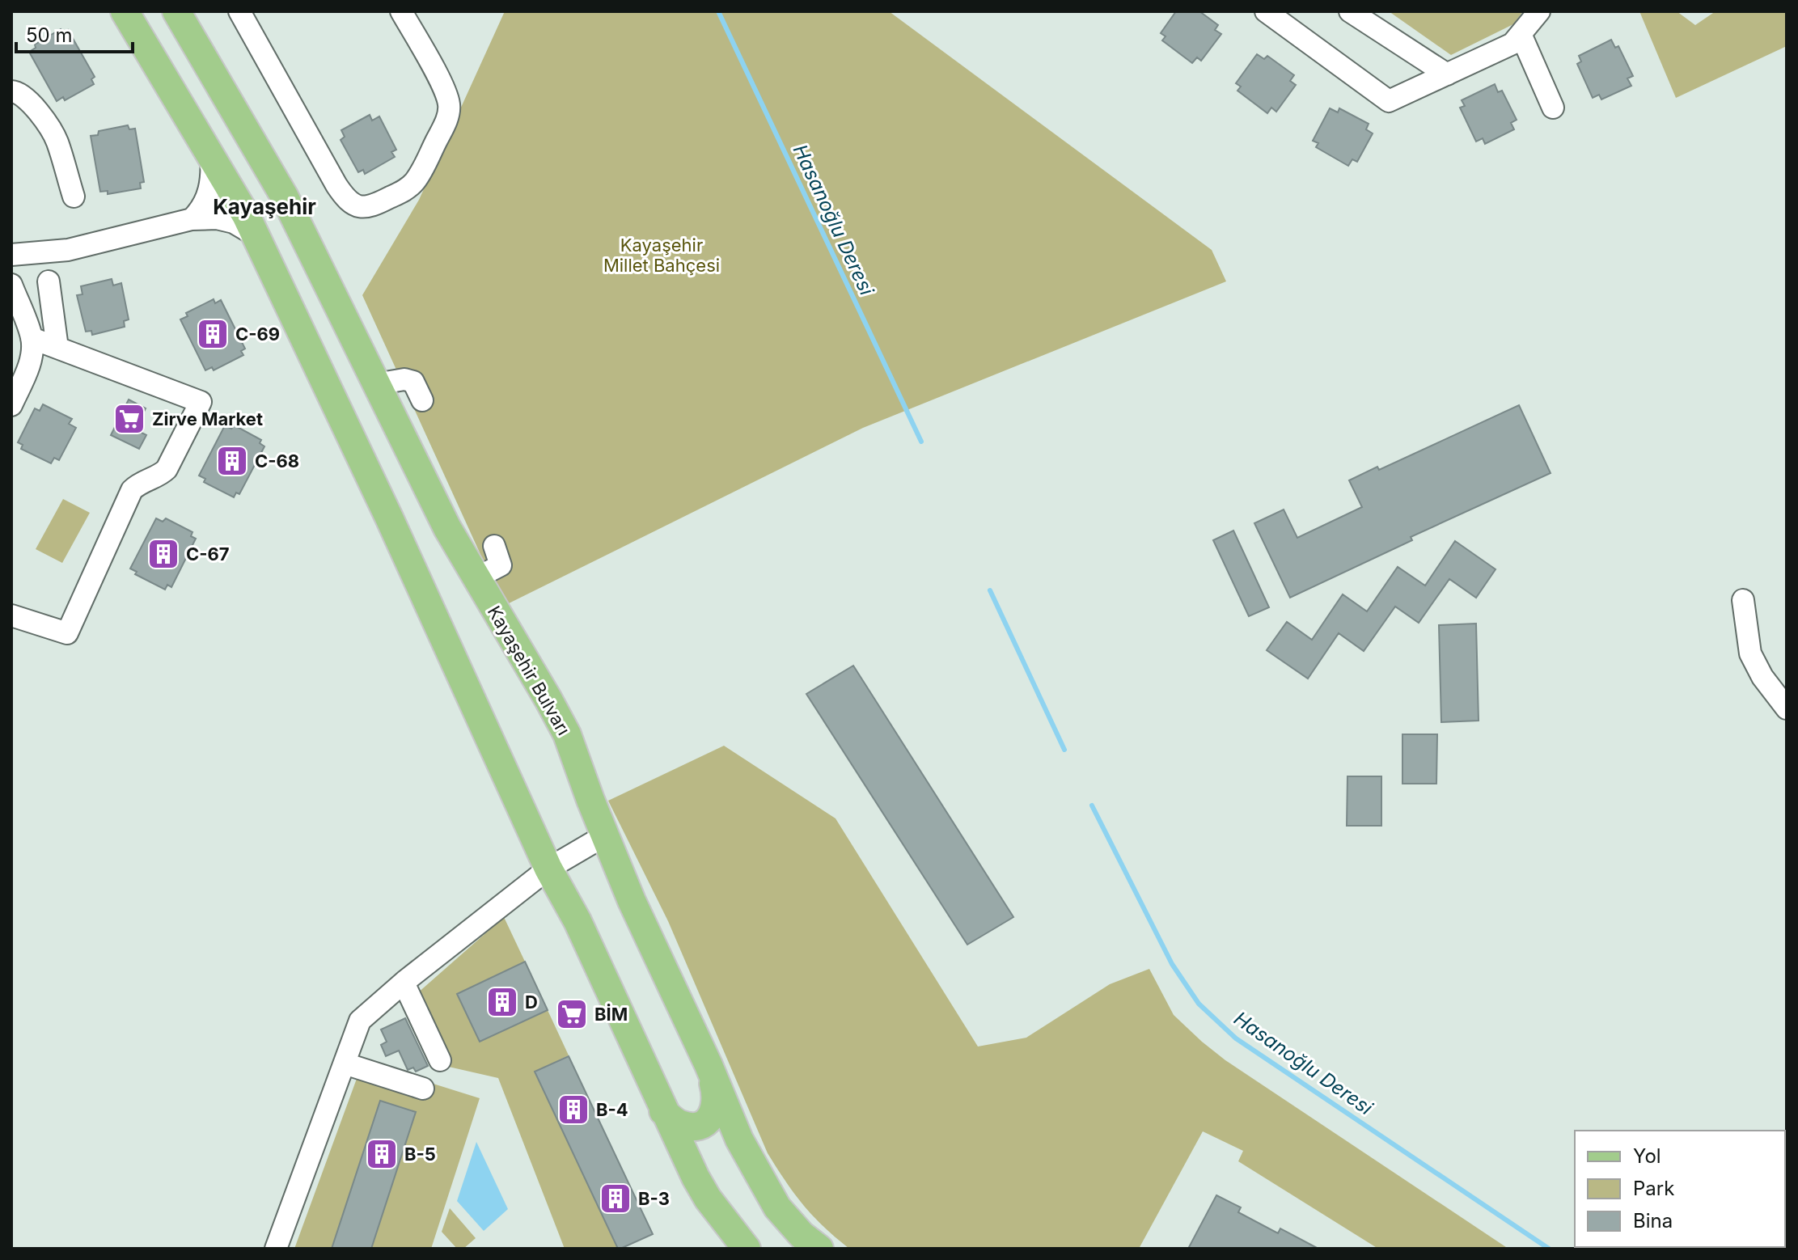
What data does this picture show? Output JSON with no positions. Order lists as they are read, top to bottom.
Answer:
{
  "streets": {
    "main road": ["Kayaşehir Bulvarı"]
  },
  "districts": ["Kayaşehir"],
  "water": ["Hasanoğlu Deresi"],
  "parks": ["Kayaşehir Millet Bahçesi"],
  "places": {
    "building": [
      "C-69",
      "C-68",
      "C-67",
      "D",
      "B-4",
      "B-5",
      "B-3"
    ],
    "supermarket": ["Zirve Market", "BİM"]
  },
  "legend": ["Yol", "Park", "Bina"],
  "scale_bar": "50 m"
}
